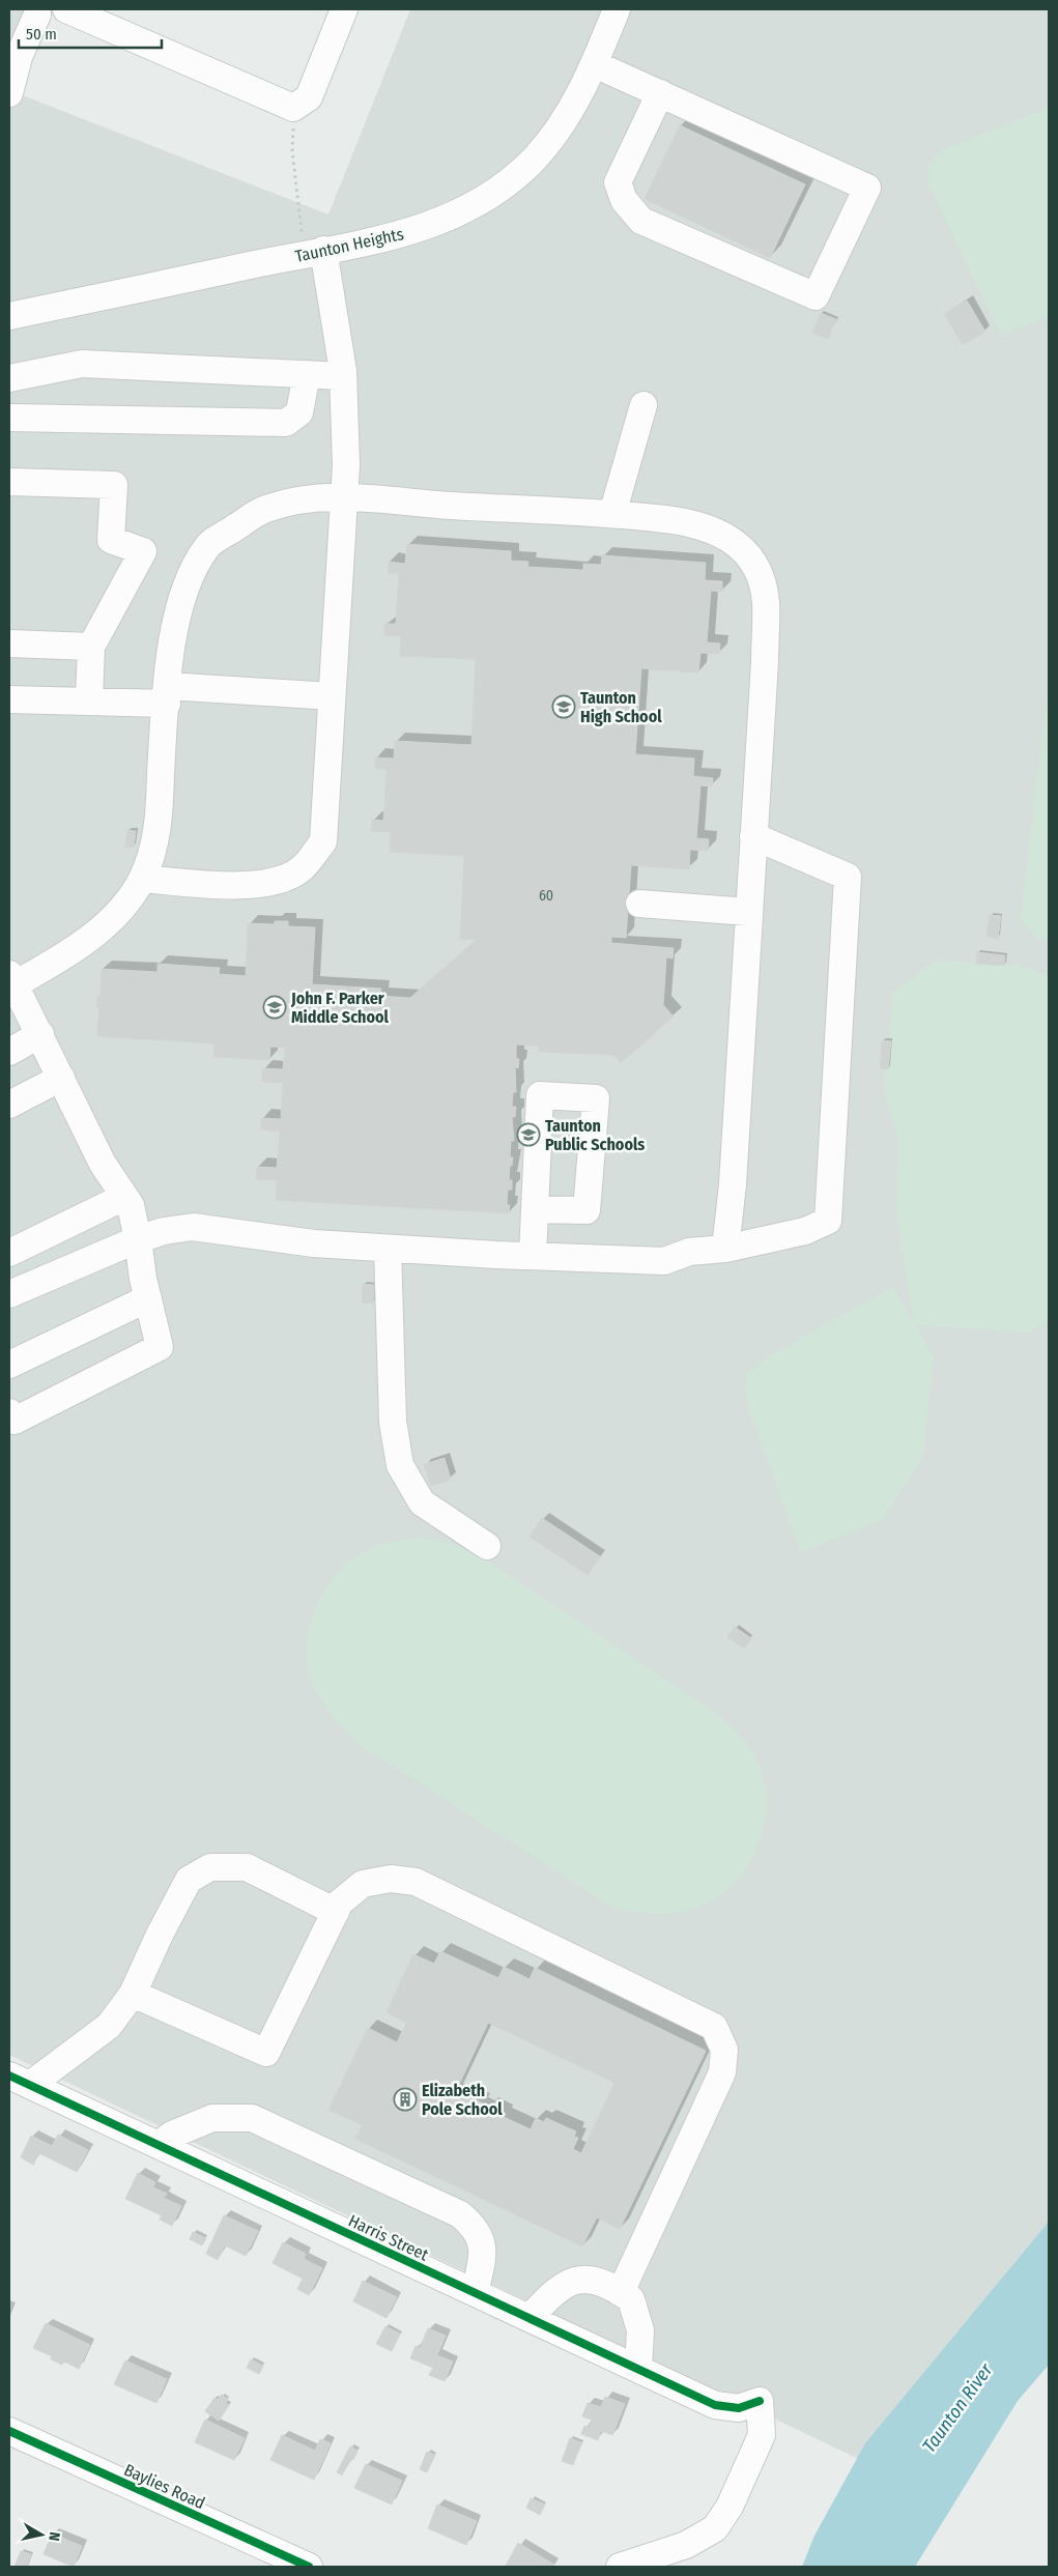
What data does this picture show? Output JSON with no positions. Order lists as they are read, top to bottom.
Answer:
{
  "streets": {
    "street": ["Taunton Heights", "Harris Street", "Baylies Road"]
  },
  "water": ["Taunton River"],
  "places": {
    "school or university": ["Taunton High School", "John F. Parker Middle School", "Taunton Public Schools"],
    "building": ["Elizabeth Pole School"]
  },
  "house_numbers": ["60"],
  "scale_bar": "50 m",
  "north": "right"
}
